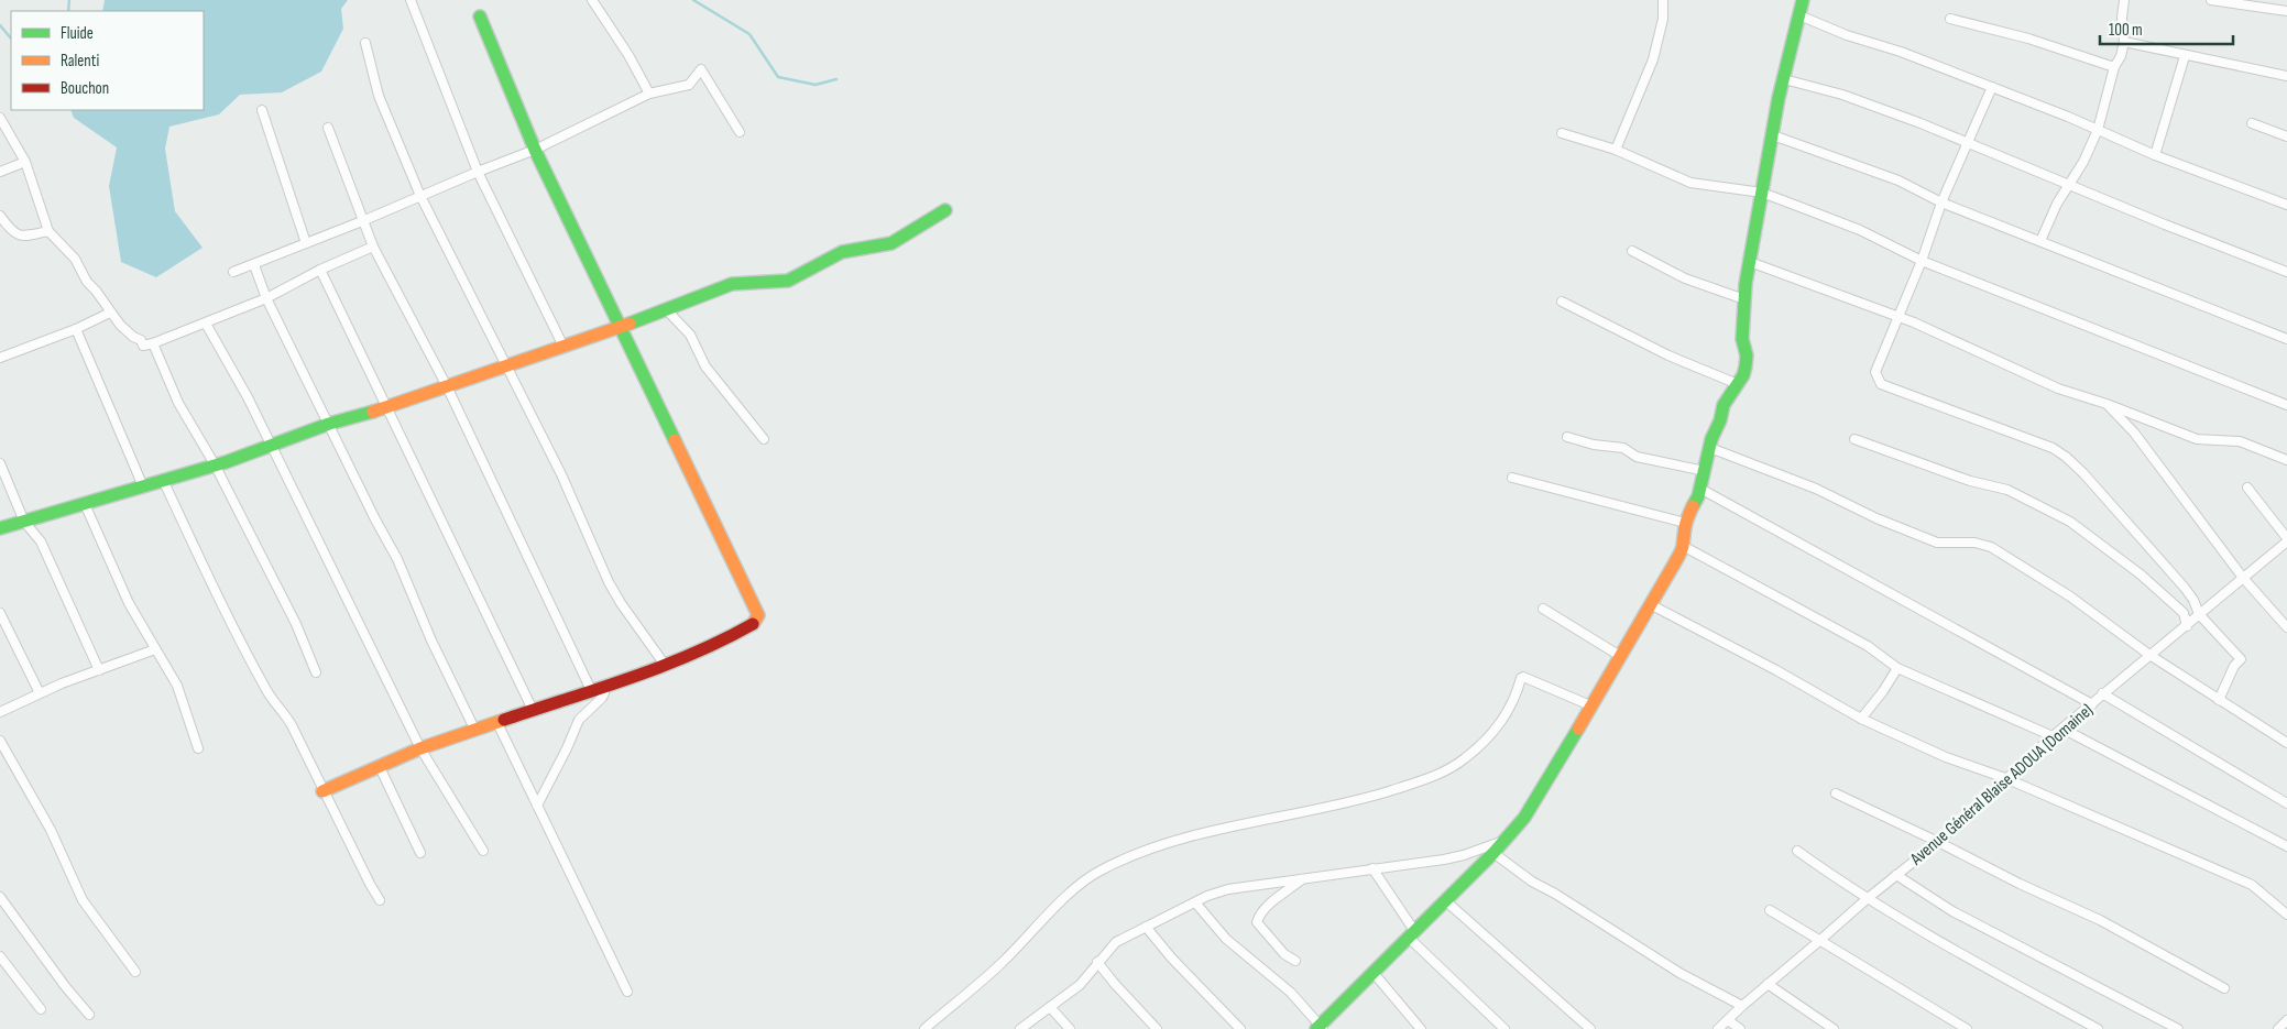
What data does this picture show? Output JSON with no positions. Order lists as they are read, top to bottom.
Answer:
{
  "streets": {
    "street": ["Avenue Général Blaise ADOUA (Domaine)"]
  },
  "legend": ["Fluide", "Ralenti", "Bouchon"],
  "scale_bar": "100 m"
}
